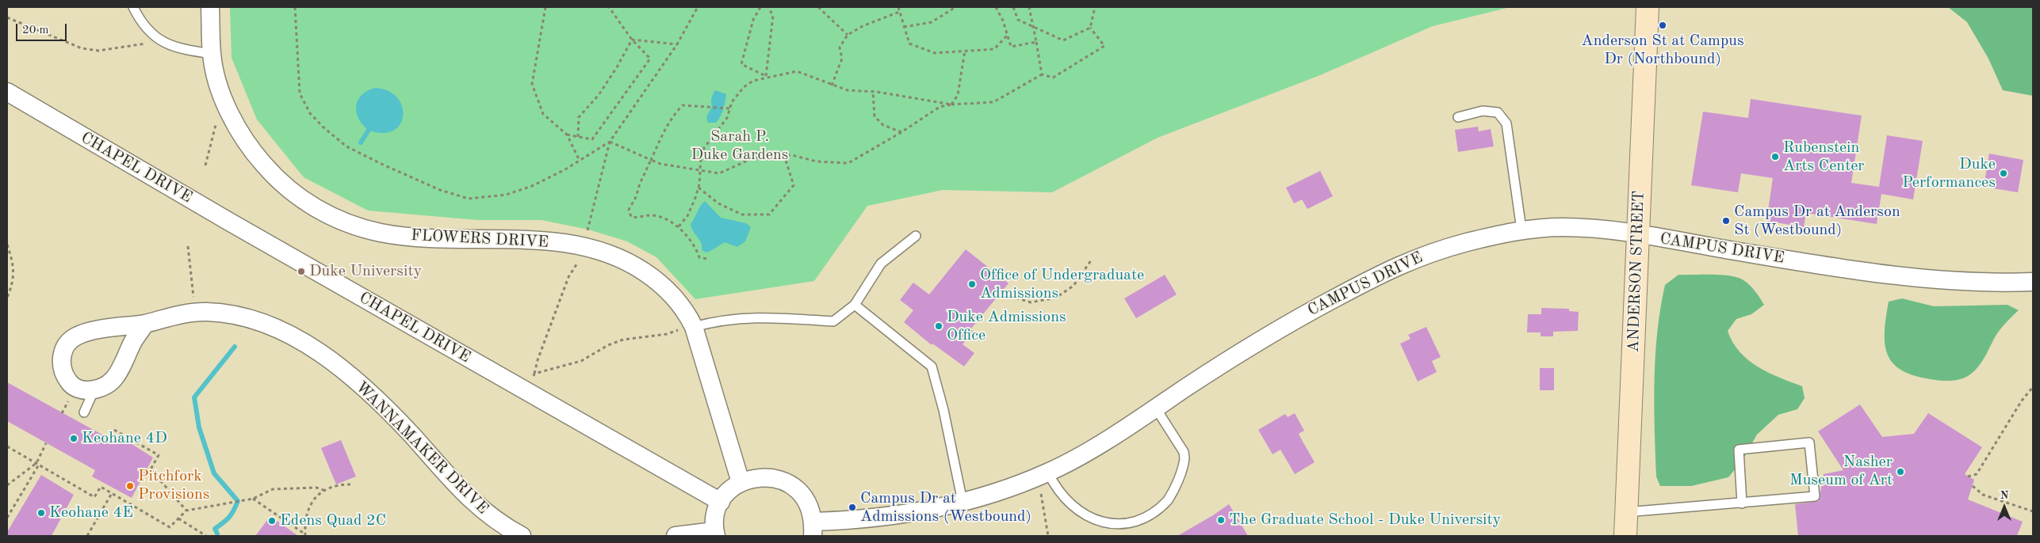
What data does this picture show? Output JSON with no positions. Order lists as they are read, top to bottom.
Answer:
{
  "streets": {
    "street": [
      "CHAPEL DRIVE",
      "FLOWERS DRIVE",
      "CAMPUS DRIVE",
      "ANDERSON STREET",
      "WANNAMAKER DRIVE"
    ]
  },
  "crossings": [
    ["CAMPUS DRIVE", "ANDERSON STREET"]
  ],
  "parks": ["Sarah P. Duke Gardens"],
  "places": [
    "Anderson St at Campus Dr (Northbound)",
    "Rubenstein Arts Center",
    "Duke Performances",
    "Campus Dr at Anderson St (Westbound)",
    "Duke University",
    "Office of Undergraduate Admissions",
    "Duke Admissions Office",
    "Keohane 4D",
    "Nasher Museum of Art",
    "Pitchfork Provisions",
    "Campus Dr at Admissions (Westbound)",
    "Keohane 4E",
    "The Graduate School - Duke University",
    "Edens Quad 2C"
  ],
  "scale_bar": "20 m",
  "north": "top"
}
